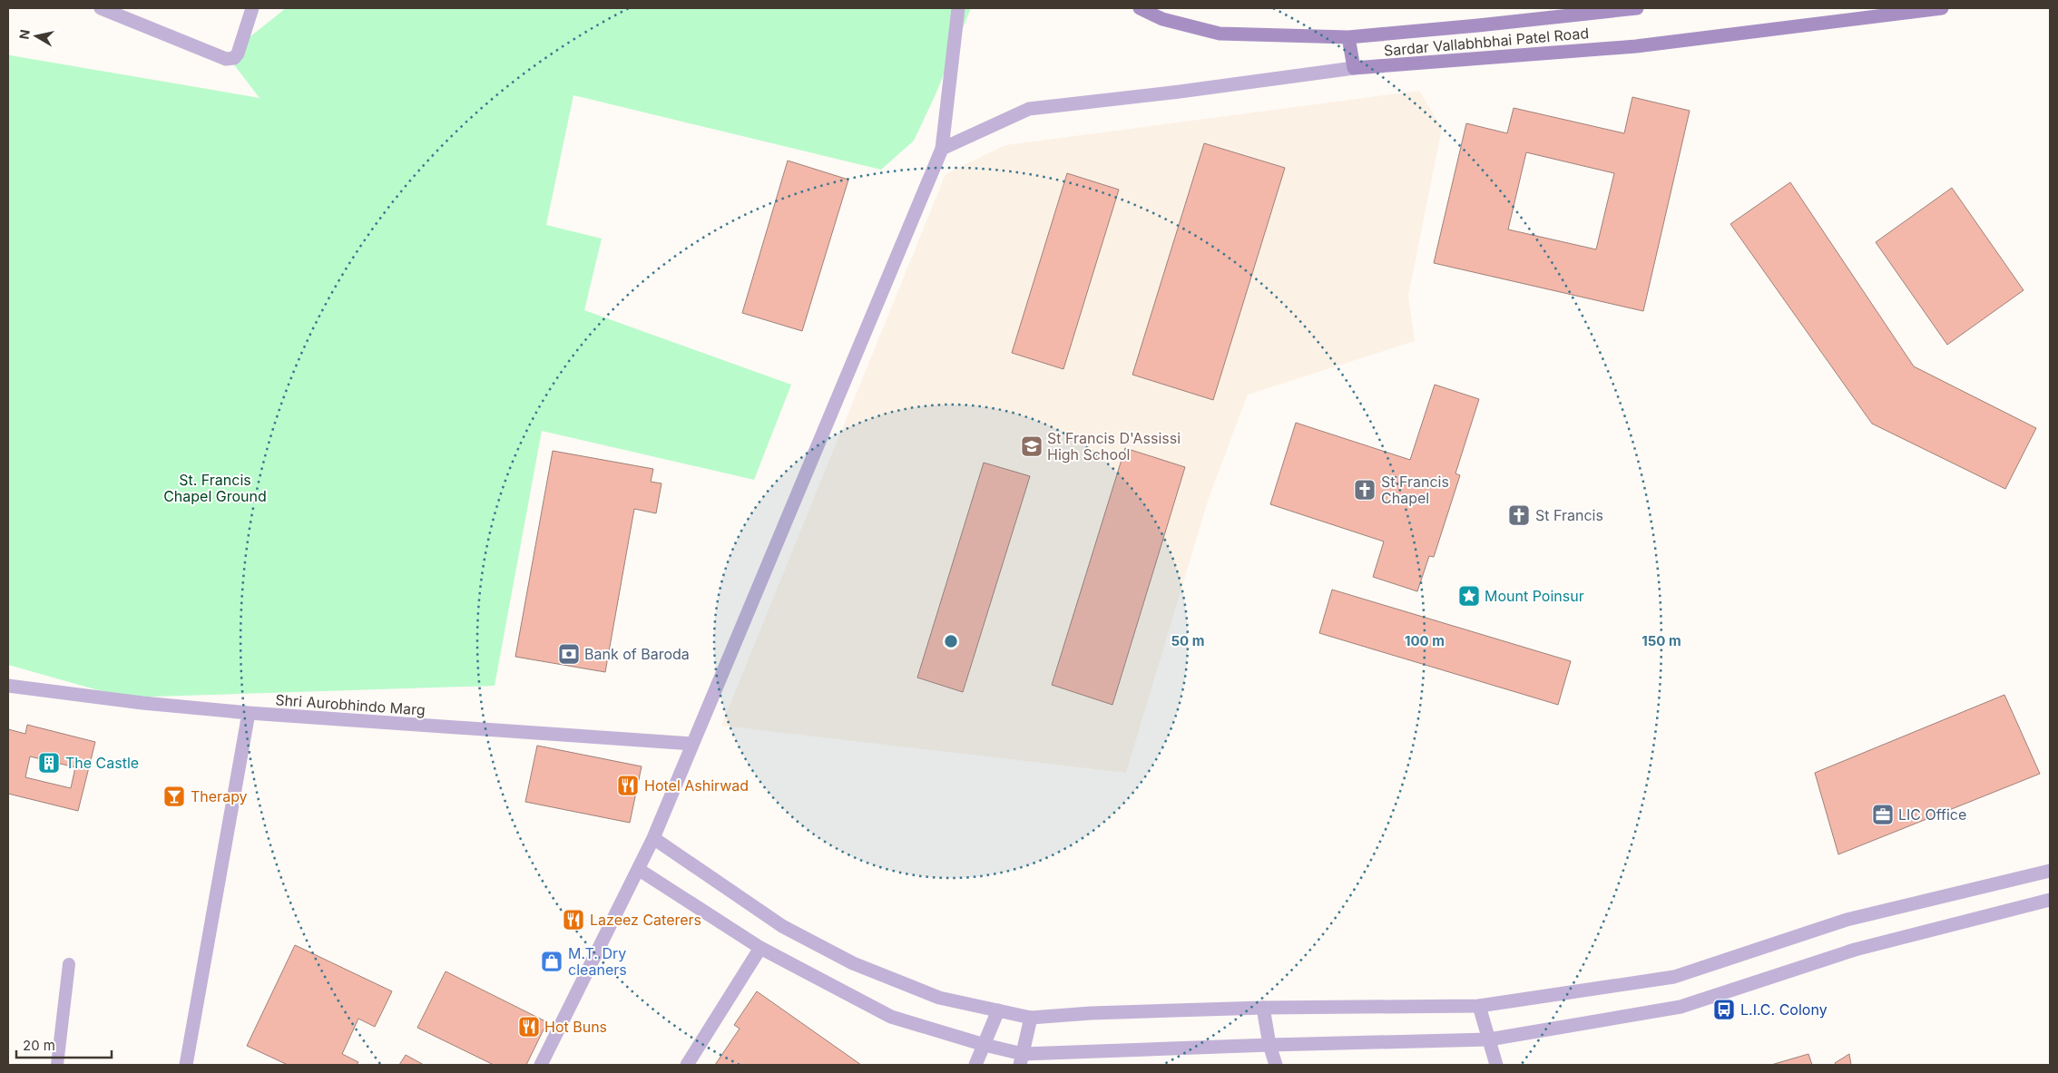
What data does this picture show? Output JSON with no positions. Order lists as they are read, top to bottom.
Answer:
{
  "streets": {
    "main road": ["Sardar Vallabhbhai Patel Road"],
    "street": ["Shri Aurobhindo Marg"]
  },
  "parks": ["St. Francis Chapel Ground"],
  "places": {
    "school or university": ["St Francis D'Assissi High School"],
    "church": ["St Francis Chapel", "St Francis"],
    "place": ["Mount Poinsur"],
    "bank": ["Bank of Baroda"],
    "building": ["The Castle"],
    "restaurant": ["Hotel Ashirwad", "Lazeez Caterers", "Hot Buns"],
    "bar": ["Therapy"],
    "office": ["LIC Office"],
    "shop": ["M.T. Dry cleaners"],
    "bus stop": ["L.I.C. Colony"]
  },
  "scale_bar": "20 m",
  "north": "left",
  "rings": ["50 m", "100 m", "150 m"]
}
